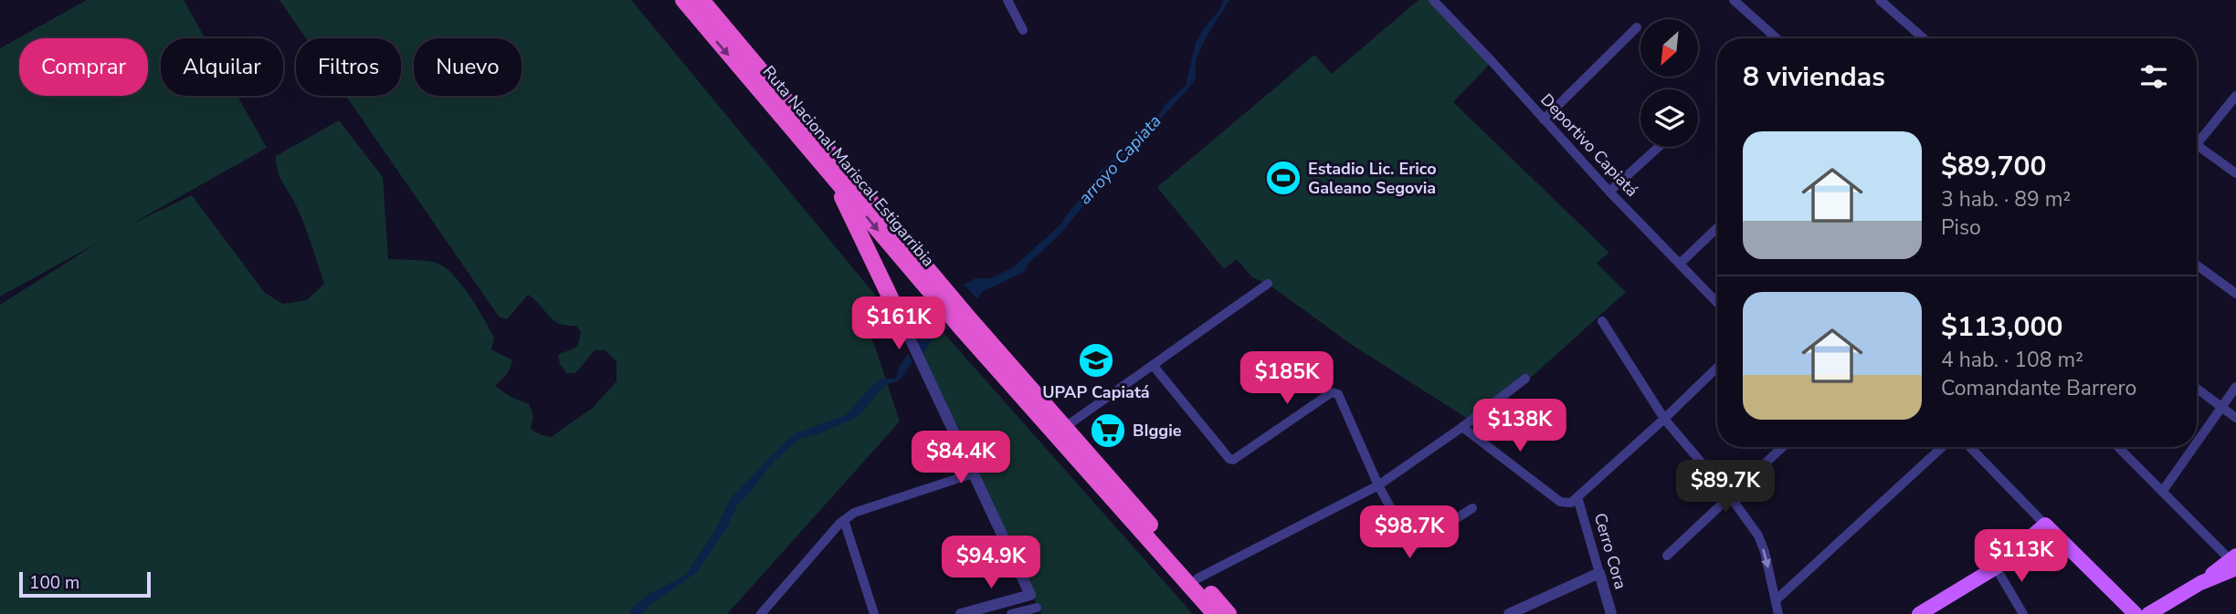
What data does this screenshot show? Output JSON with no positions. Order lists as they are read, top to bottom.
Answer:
{
  "streets": {
    "highway": ["Ruta Nacional Mariscal Estigarribia"],
    "street": ["Deportivo Capiatá", "Cerro Cora"]
  },
  "water": ["arroyo Capiata"],
  "places": {
    "sports": ["Estadio Lic. Erico Galeano Segovia"],
    "school or university": ["UPAP Capiatá"],
    "supermarket": ["BIggie"]
  },
  "scale_bar": "100 m",
  "north": "bottom left",
  "page": {
    "chip": [
      "Comprar",
      "Alquilar",
      "Filtros",
      "Nuevo"
    ],
    "heading": "8 viviendas",
    "list": [
      {
        "name": "$89,700",
        "note": "3 hab. · 89 m² · Piso"
      },
      {
        "name": "$113,000",
        "note": "4 hab. · 108 m² · Comandante Barrero"
      }
    ],
    "price": [
      "$161K",
      "$185K",
      "$138K",
      "$84.4K",
      "$89.7K",
      "$98.7K",
      "$113K",
      "$94.9K"
    ],
    "scale": "100 m"
  }
}
